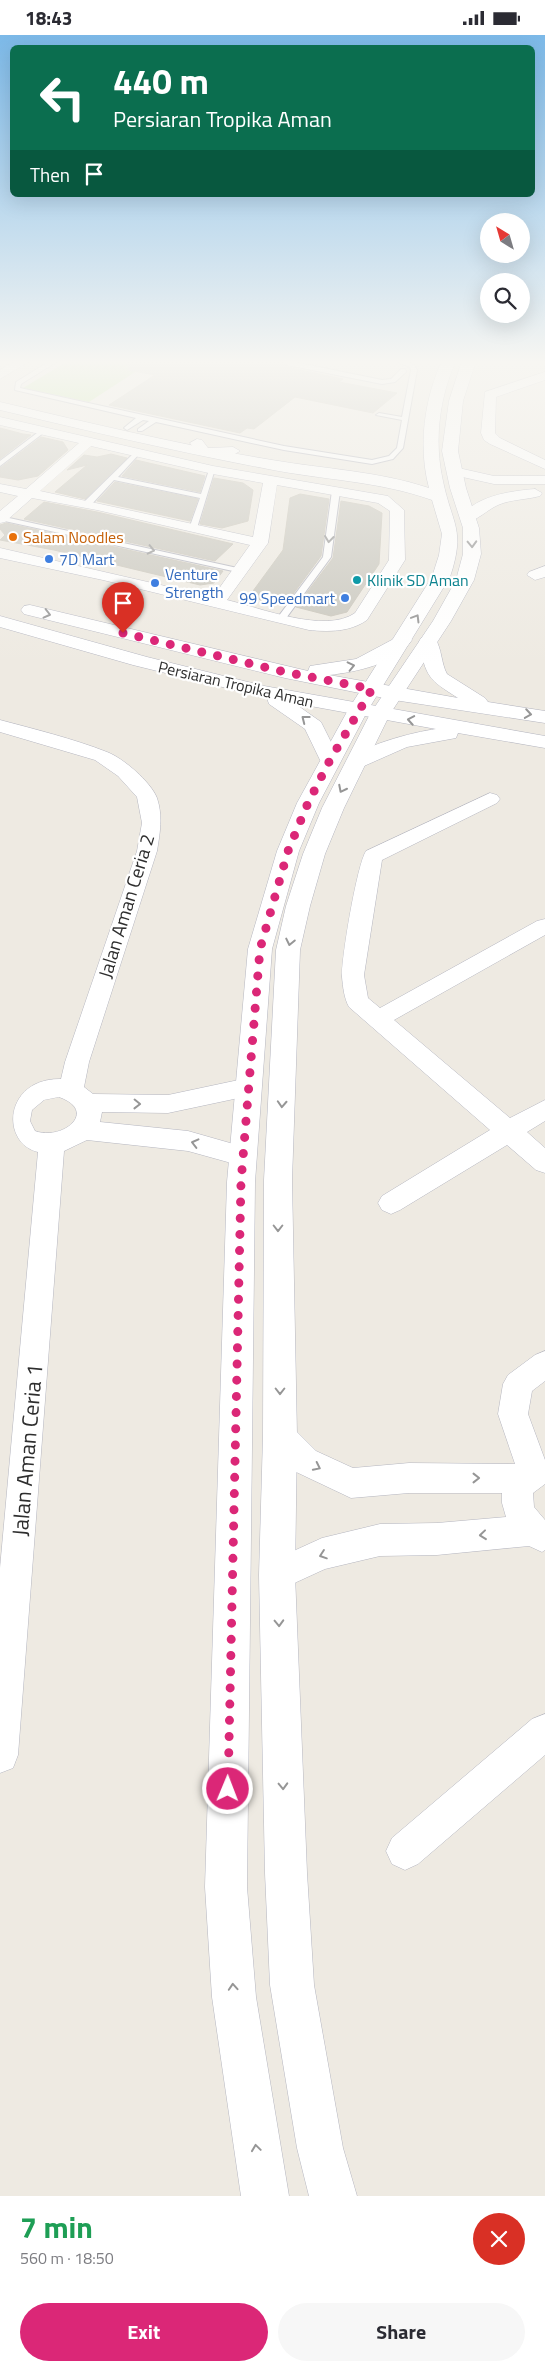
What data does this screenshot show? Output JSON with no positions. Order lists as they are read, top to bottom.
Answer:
{
  "streets": {
    "street": ["Persiaran Tropika Aman", "Jalan Aman Ceria 2", "Jalan Aman Ceria 1"]
  },
  "crossings": [
    ["Jalan Aman Ceria 2", "Jalan Aman Ceria 1"]
  ],
  "places": [
    "Salam Noodles",
    "7D Mart",
    "Klinik SD Aman",
    "Venture Strength",
    "99 Speedmart"
  ],
  "north": "top left",
  "page": {
    "status": "18:43",
    "turn": ["440 m", "Persiaran Tropika Aman"],
    "then": "Then",
    "heading": ["7 min", "560 m · 18:50"],
    "buttons": ["Exit", "Share"]
  }
}
